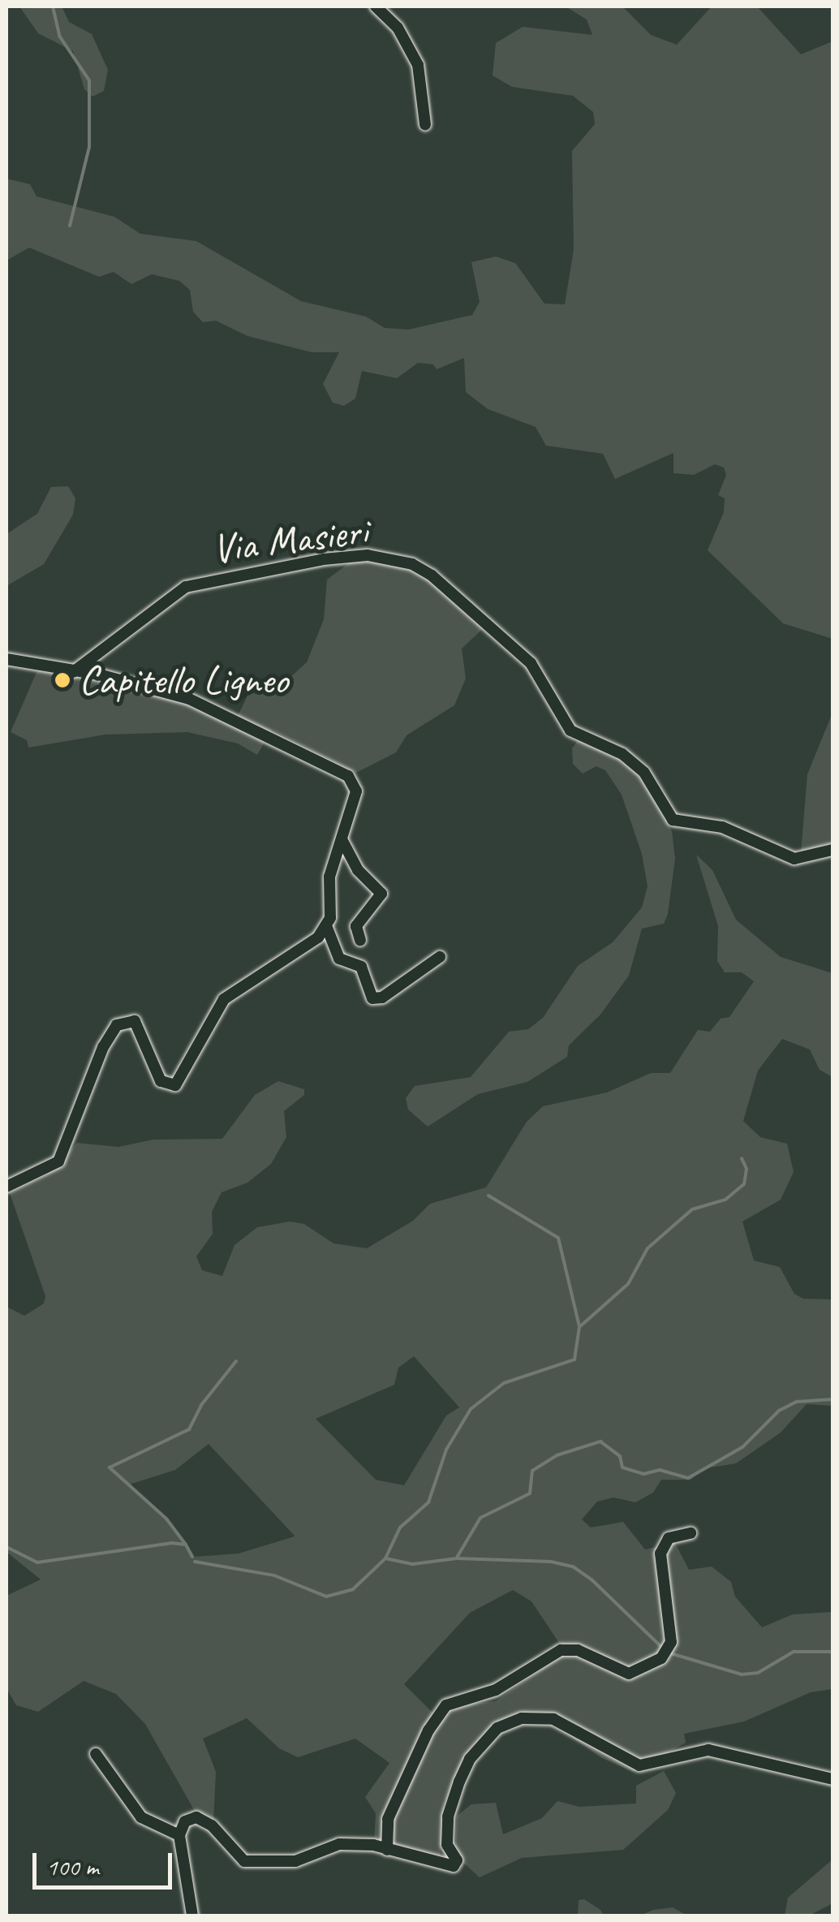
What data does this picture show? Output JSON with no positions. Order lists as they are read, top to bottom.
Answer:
{
  "streets": {
    "street": ["Via Masieri"]
  },
  "places": ["Capitello Ligneo"],
  "scale_bar": "100 m"
}
